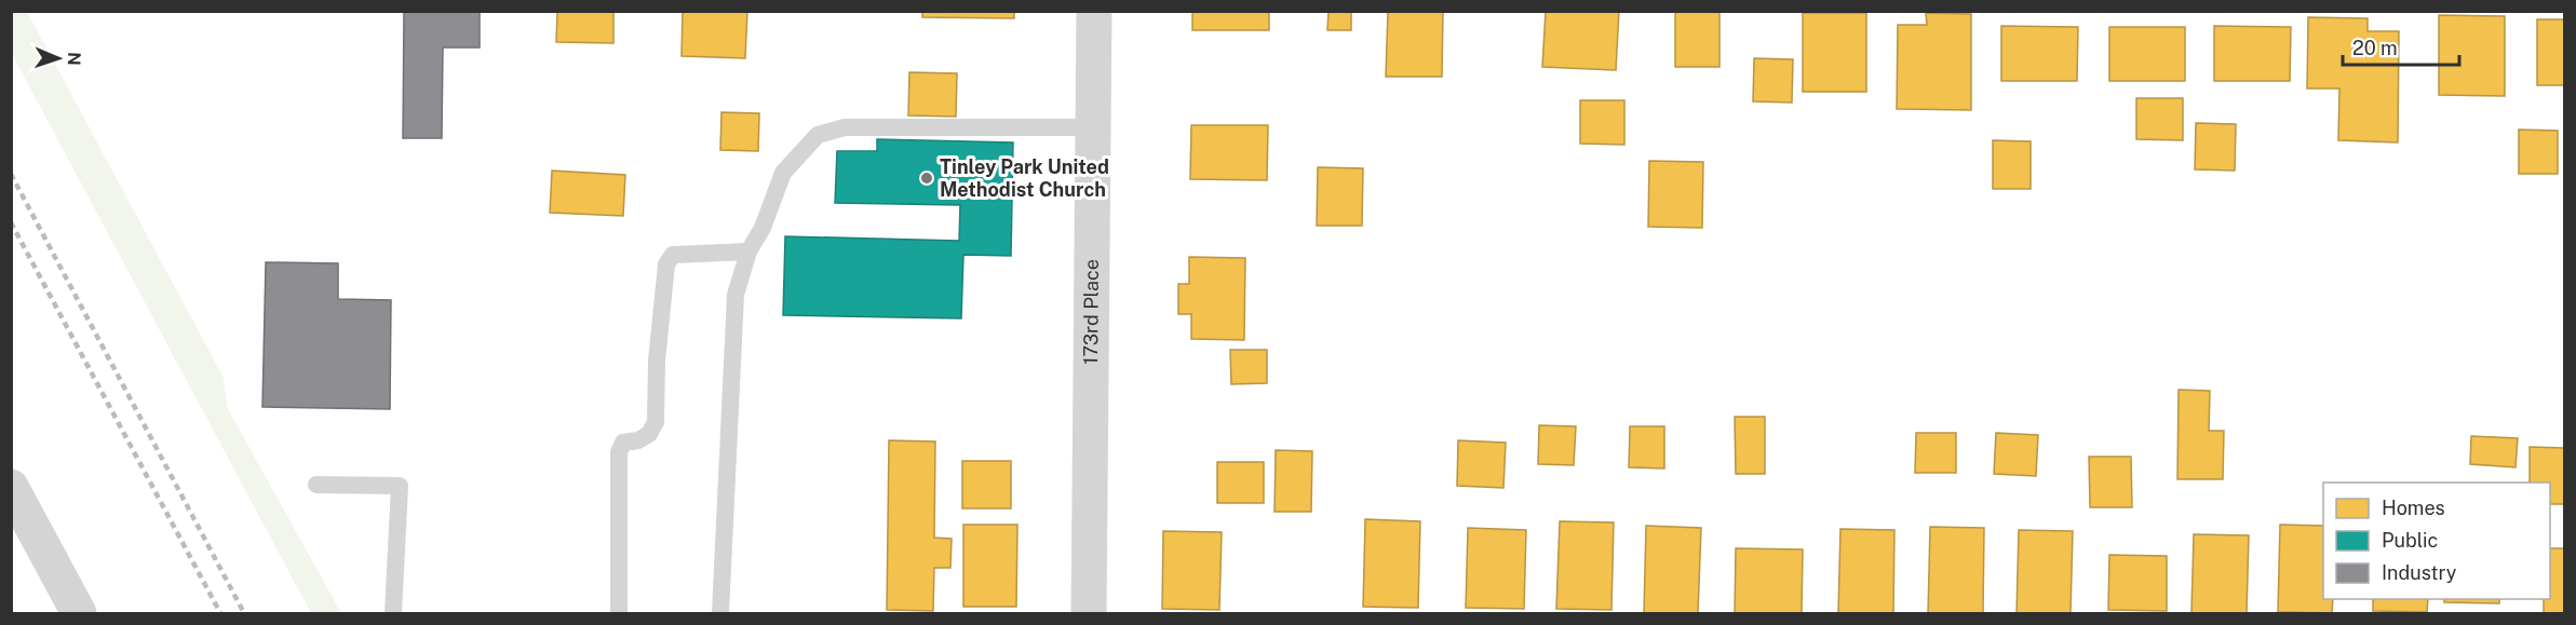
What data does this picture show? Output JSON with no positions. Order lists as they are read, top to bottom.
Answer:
{
  "streets": {
    "street": ["173rd Place"]
  },
  "places": ["Tinley Park United Methodist Church"],
  "legend": ["Homes", "Public", "Industry"],
  "scale_bar": "20 m",
  "north": "right"
}
